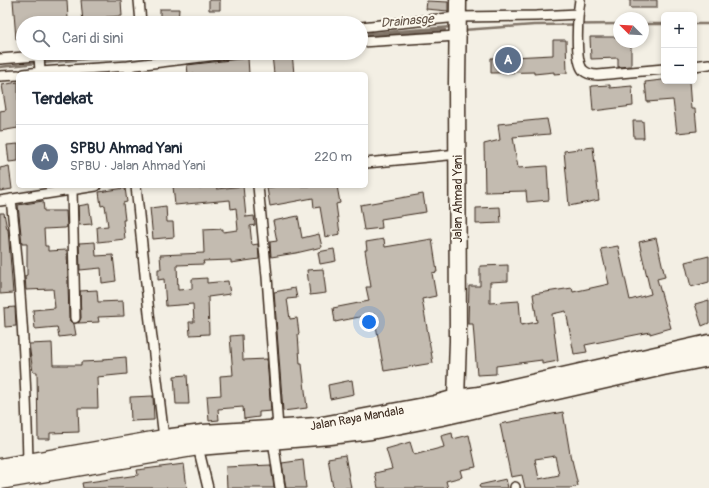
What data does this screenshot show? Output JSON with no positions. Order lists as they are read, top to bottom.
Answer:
{
  "streets": {
    "highway": ["Jalan Ahmad Yani", "Jalan Raya Mandala"]
  },
  "crossings": [
    ["Jalan Ahmad Yani", "Jalan Raya Mandala"]
  ],
  "water": ["Drainasge"],
  "north": "top left",
  "page": {
    "map_buttons": ["+", "−"],
    "search": "Cari di sini",
    "pins": "A",
    "heading": "Terdekat",
    "list": [
      {
        "mark": "A",
        "name": "SPBU Ahmad Yani",
        "note": "SPBU · Jalan Ahmad Yani",
        "value": "220 m"
      }
    ]
  }
}
